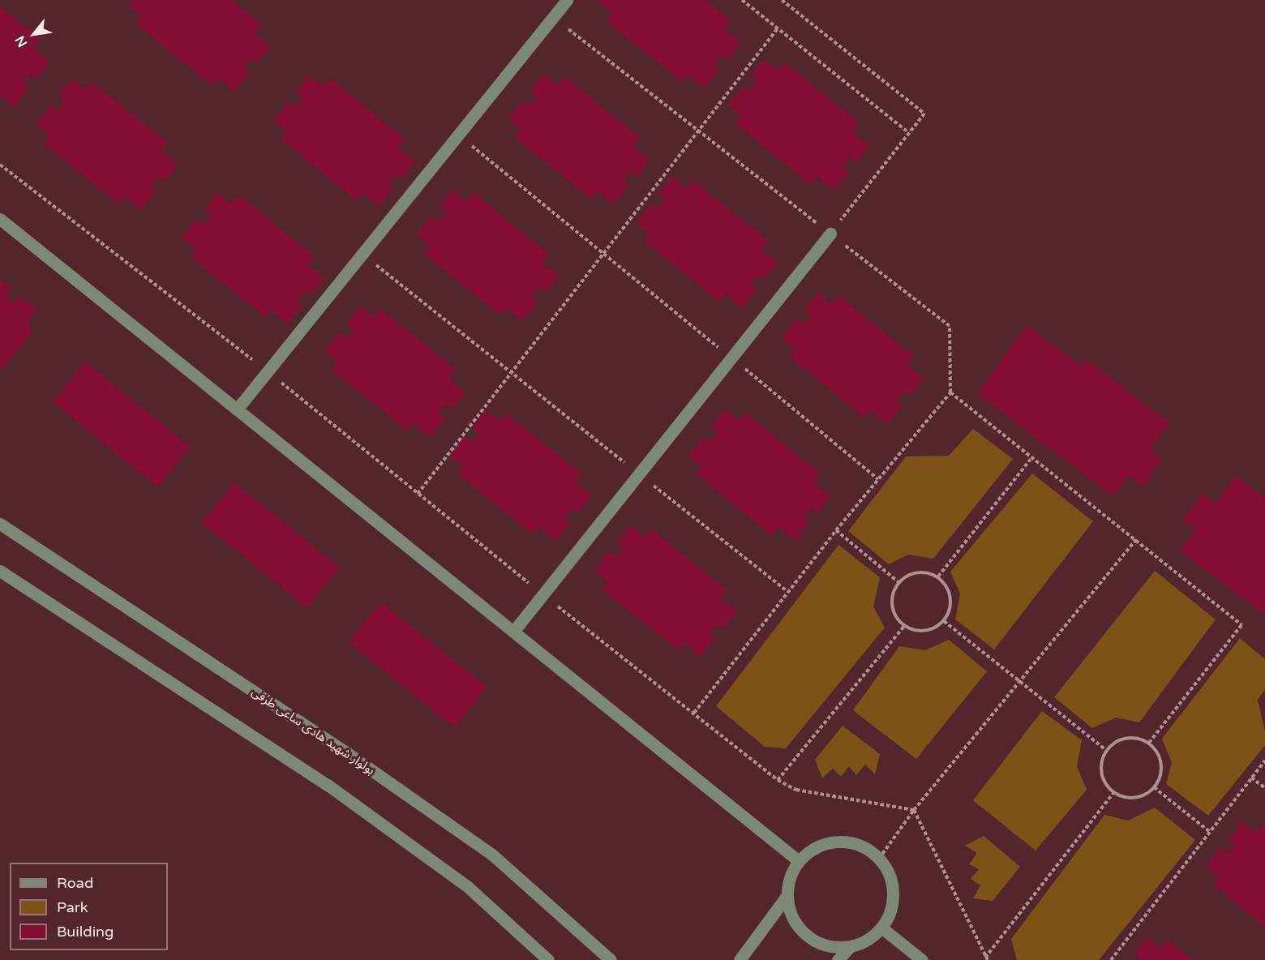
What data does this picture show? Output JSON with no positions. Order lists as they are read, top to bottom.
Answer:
{
  "streets": {
    "street": ["بولوار شهید هادی ساعی طرقی"]
  },
  "legend": ["Road", "Park", "Building"],
  "north": "bottom left"
}
